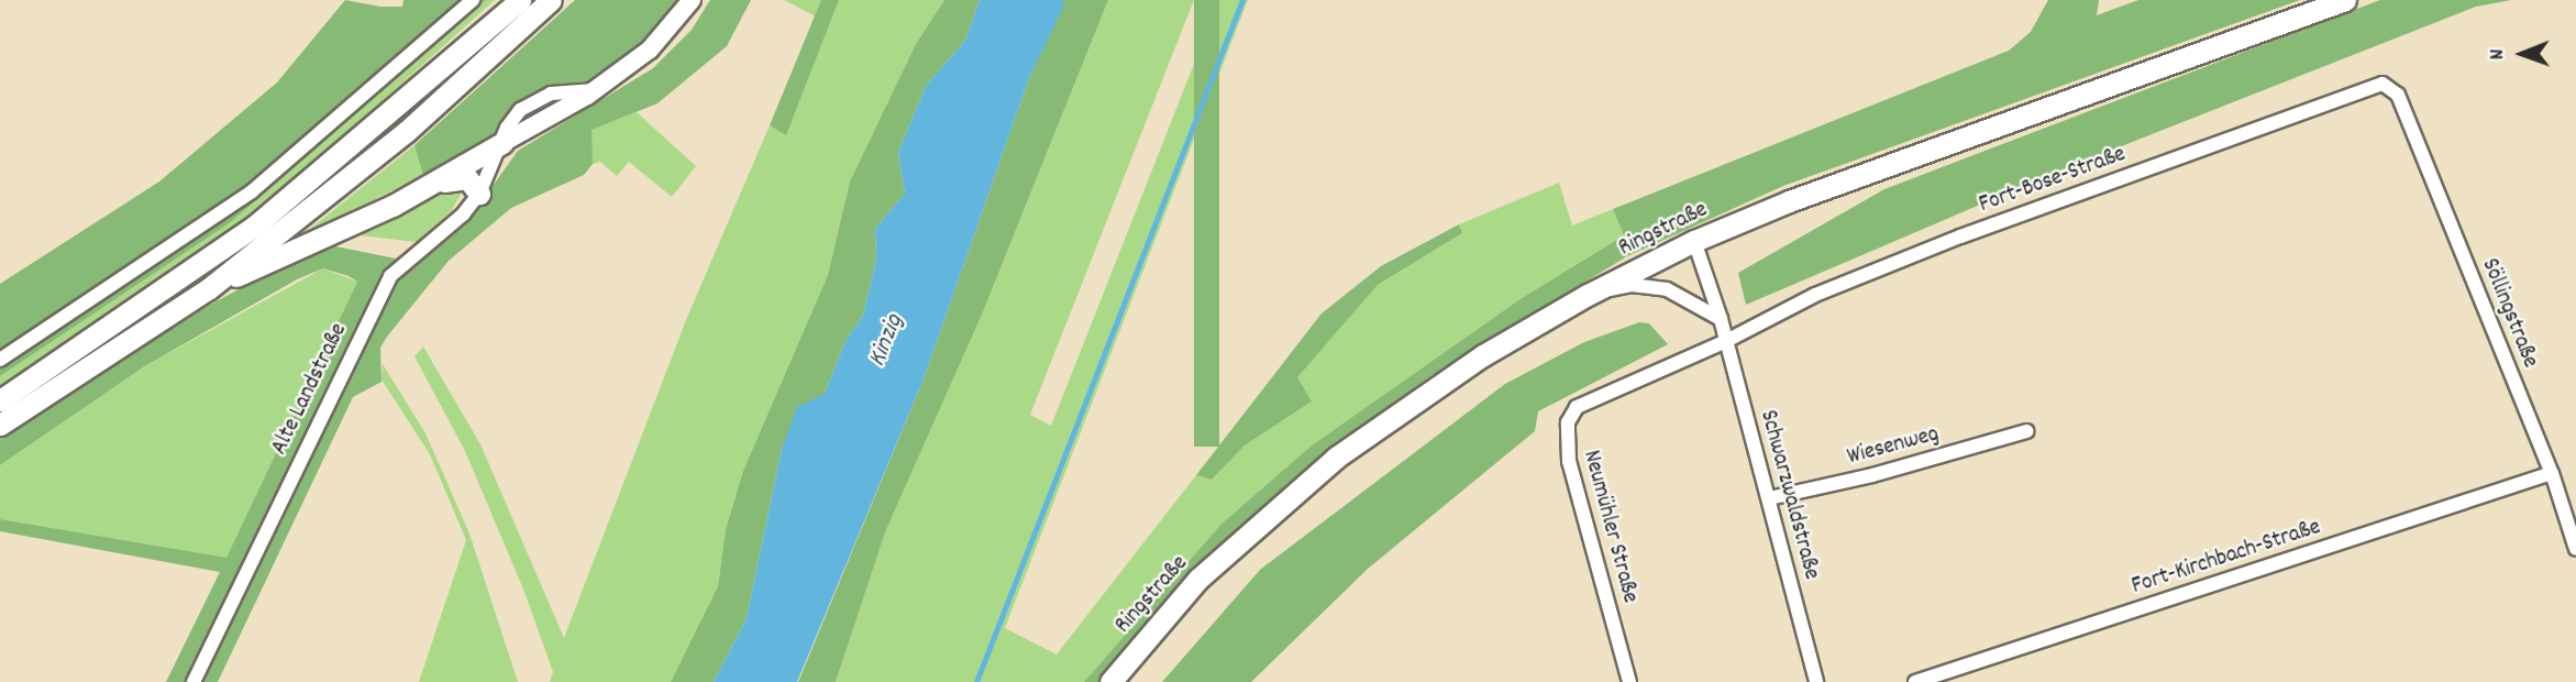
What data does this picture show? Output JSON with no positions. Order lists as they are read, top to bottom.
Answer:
{
  "streets": {
    "main road": ["Ringstraße"],
    "street": [
      "Fort-Bose-Straße",
      "Söllingstraße",
      "Alte Landstraße",
      "Wiesenweg",
      "Schwarzwaldstraße",
      "Neumühler Straße",
      "Fort-Kirchbach-Straße"
    ]
  },
  "crossings": [
    ["Fort-Bose-Straße", "Söllingstraße"],
    ["Fort-Bose-Straße", "Schwarzwaldstraße"],
    ["Fort-Bose-Straße", "Neumühler Straße"],
    ["Ringstraße", "Schwarzwaldstraße"],
    ["Söllingstraße", "Fort-Kirchbach-Straße"],
    ["Wiesenweg", "Schwarzwaldstraße"],
    ["Schwarzwaldstraße", "Neumühler Straße"]
  ],
  "water": ["Kinzig"],
  "north": "left"
}
